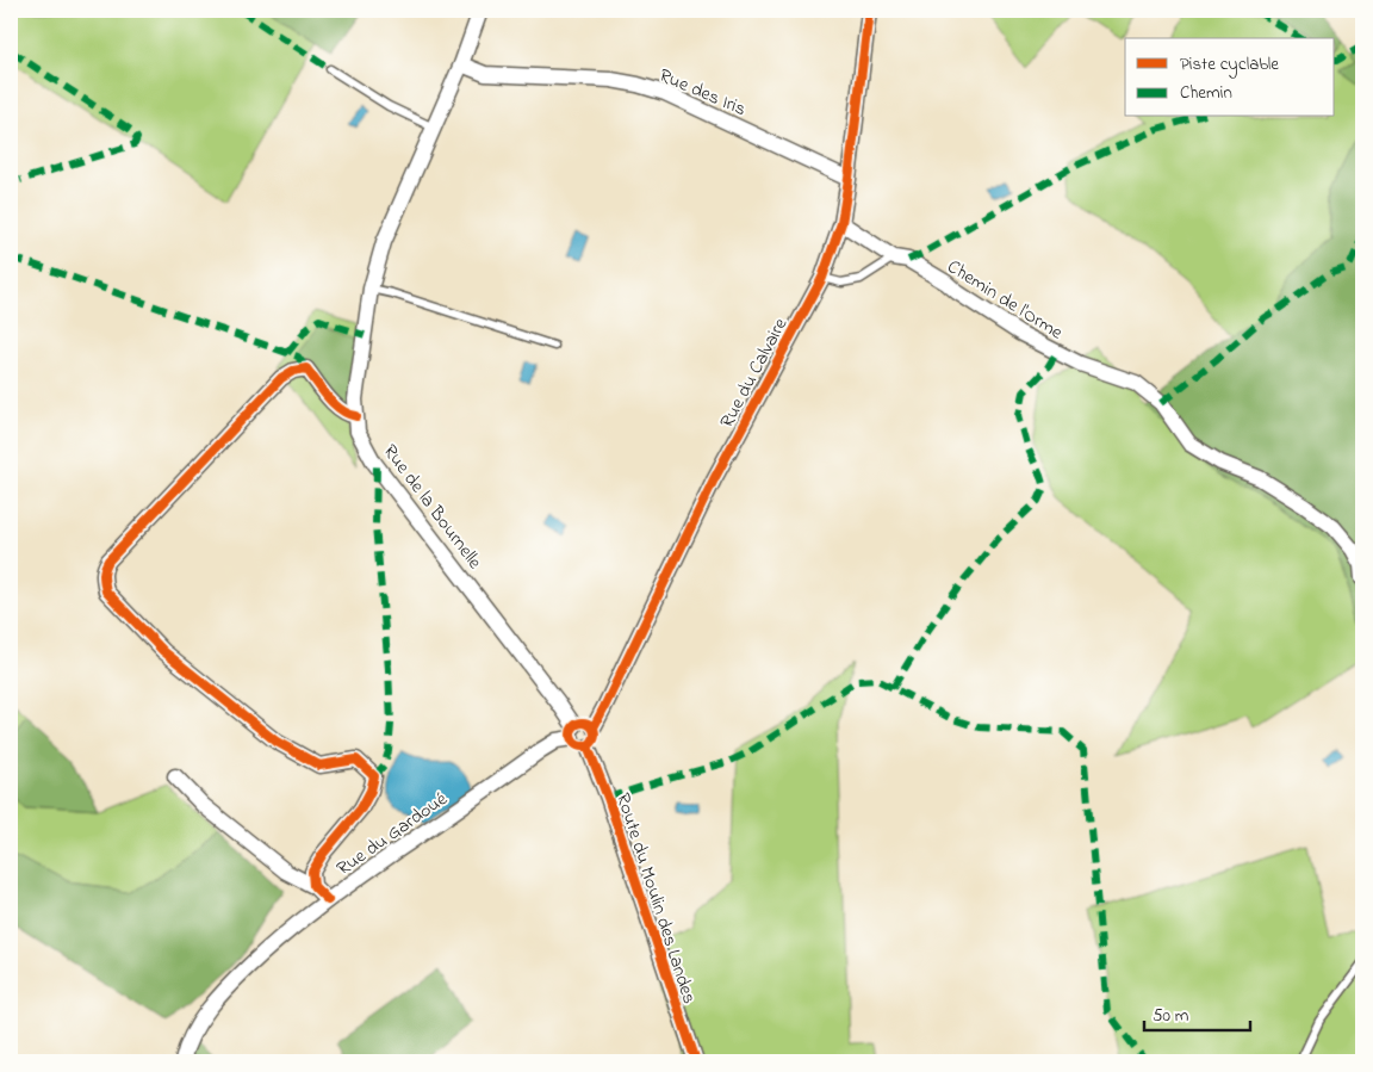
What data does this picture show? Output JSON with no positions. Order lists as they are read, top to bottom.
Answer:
{
  "streets": {
    "street": [
      "Rue des Iris",
      "Chemin de l'Orme",
      "Rue du Calvaire",
      "Rue de la Bournelle",
      "Rue du Gardoué",
      "Route du Moulin des Landes"
    ]
  },
  "crossings": [
    ["Rue des Iris", "Rue du Calvaire"],
    ["Rue des Iris", "Rue de la Bournelle"],
    ["Chemin de l'Orme", "Rue du Calvaire"],
    ["Rue du Calvaire", "Rue de la Bournelle"],
    ["Rue du Calvaire", "Rue du Gardoué"],
    ["Rue du Calvaire", "Route du Moulin des Landes"],
    ["Rue de la Bournelle", "Rue du Gardoué"],
    ["Rue de la Bournelle", "Route du Moulin des Landes"],
    ["Rue du Gardoué", "Route du Moulin des Landes"]
  ],
  "legend": ["Piste cyclable", "Chemin"],
  "scale_bar": "50 m"
}
